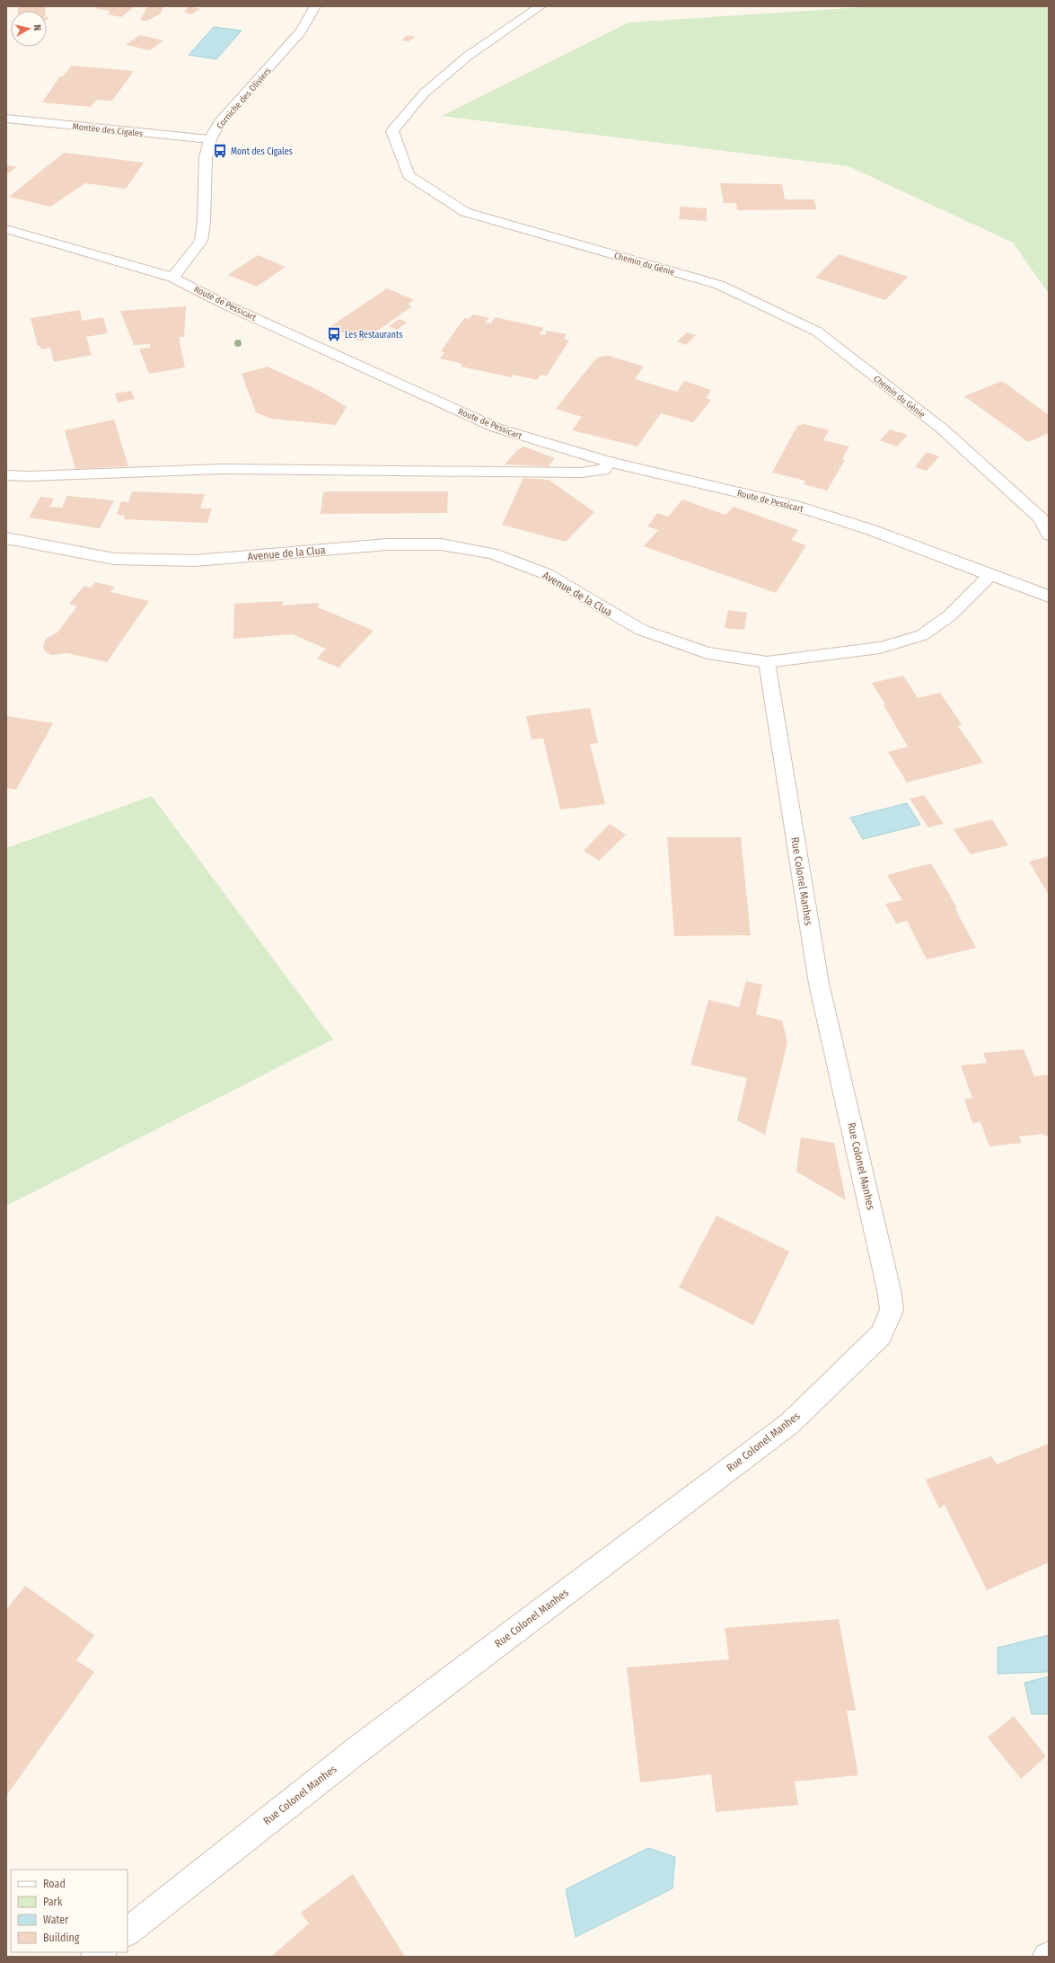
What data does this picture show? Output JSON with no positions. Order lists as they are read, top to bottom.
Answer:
{
  "streets": {
    "street": [
      "Corniche des Oliviers",
      "Montée des Cigales",
      "Chemin du Génie",
      "Route de Pessicart",
      "Avenue de la Clua",
      "Rue Colonel Manhes"
    ]
  },
  "crossings": [
    ["Corniche des Oliviers", "Montée des Cigales"],
    ["Corniche des Oliviers", "Route de Pessicart"],
    ["Route de Pessicart", "Avenue de la Clua"],
    ["Avenue de la Clua", "Rue Colonel Manhes"]
  ],
  "places": {
    "bus stop": ["Mont des Cigales", "Les Restaurants"]
  },
  "legend": [
    "Road",
    "Park",
    "Water",
    "Building"
  ],
  "north": "right"
}
